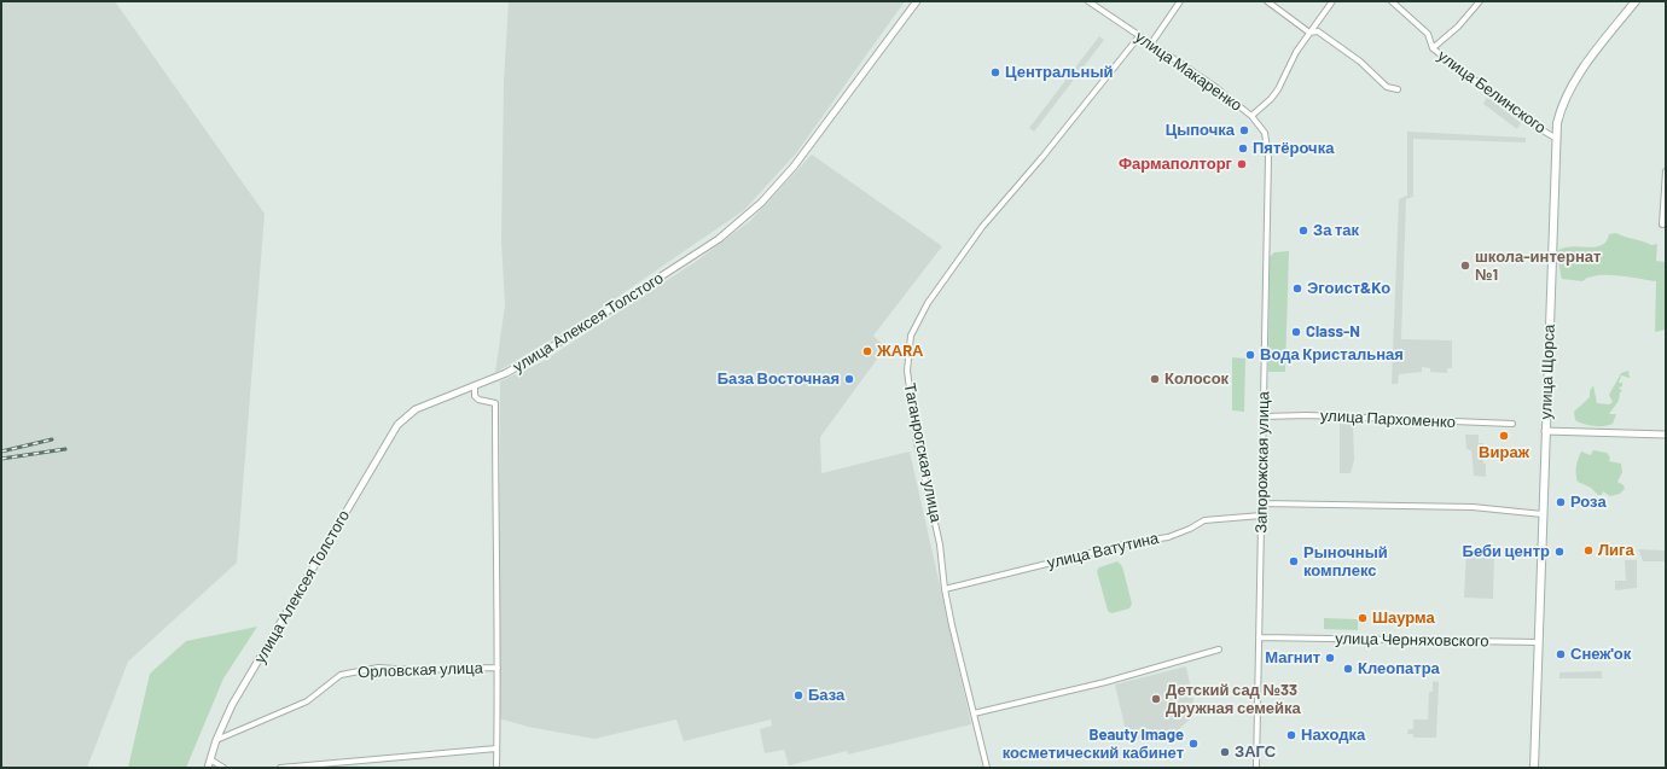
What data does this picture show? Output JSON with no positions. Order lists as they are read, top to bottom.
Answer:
{
  "streets": {
    "main road": ["улица Щорса"],
    "street": [
      "улица Макаренко",
      "улица Белинского",
      "улица Алексея Толстого",
      "улица Пархоменко",
      "Таганрогская улица",
      "Запорожская улица",
      "улица Ватутина",
      "улица Черняховского",
      "Орловская улица"
    ]
  },
  "crossings": [
    ["улица Макаренко", "Таганрогская улица"],
    ["улица Макаренко", "Запорожская улица"],
    ["улица Белинского", "улица Щорса"],
    ["улица Алексея Толстого", "Орловская улица"],
    ["улица Щорса", "улица Черняховского"],
    ["улица Пархоменко", "Запорожская улица"],
    ["Таганрогская улица", "улица Ватутина"],
    ["Запорожская улица", "улица Ватутина"],
    ["Запорожская улица", "улица Черняховского"]
  ],
  "places": [
    "Центральный",
    "Цыпочка",
    "Пятёрочка",
    "Фармаполторг",
    "За так",
    "школа-интернат №1",
    "Эгоист&Kо",
    "Class-N",
    "ЖАRА",
    "Вода Кристальная",
    "База Восточная",
    "Колосок",
    "Вираж",
    "Роза",
    "Лига",
    "Беби центр",
    "Рыночный комплекс",
    "Шаурма",
    "Снеж'ок",
    "Магнит",
    "Клеопатра",
    "База",
    "Детский сад №33 Дружная семейка",
    "Находка",
    "Beauty Image косметический кабинет",
    "ЗАГС"
  ]
}
